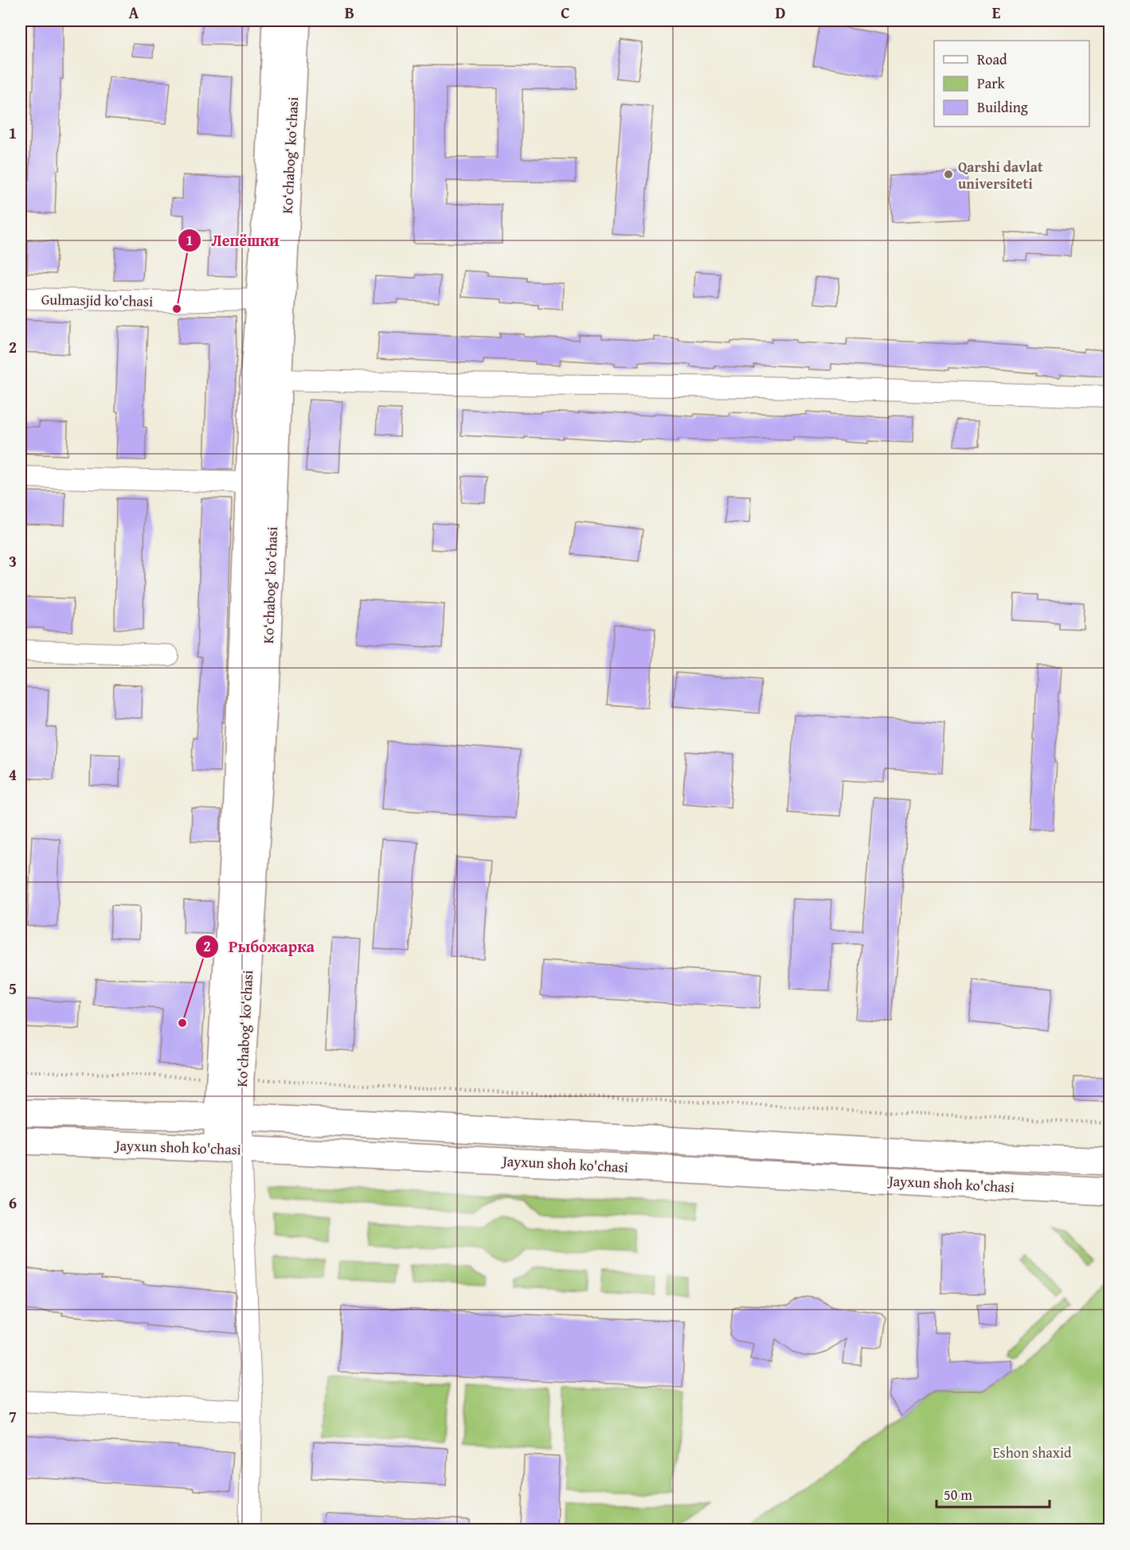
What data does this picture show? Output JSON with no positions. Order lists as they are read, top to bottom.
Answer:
{
  "streets": {
    "main road": ["Ko‘chabog‘ ko‘chasi", "Jayxun shoh ko'chasi"],
    "street": ["Gulmasjid ko'chasi"]
  },
  "crossings": [
    ["Ko‘chabog‘ ko‘chasi", "Gulmasjid ko'chasi"],
    ["Ko‘chabog‘ ko‘chasi", "Jayxun shoh ko'chasi"]
  ],
  "parks": ["Eshon shaxid"],
  "places": ["Qarshi davlat universiteti", "Лепёшки", "Рыбожарка"],
  "legend": ["Road", "Park", "Building"],
  "scale_bar": "50 m",
  "grid": {
    "columns": [
      "A",
      "B",
      "C",
      "D",
      "E"
    ],
    "rows": [
      "1",
      "2",
      "3",
      "4",
      "5",
      "6",
      "7"
    ]
  }
}
